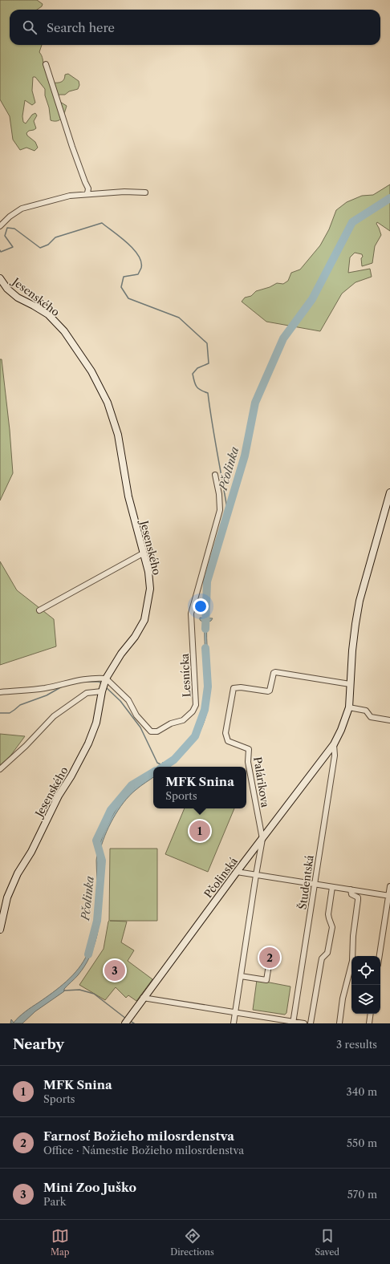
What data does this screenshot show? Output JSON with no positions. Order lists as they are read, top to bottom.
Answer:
{
  "streets": {
    "street": [
      "Jesenského",
      "Lesnícka",
      "Palárikova",
      "Pčolinská",
      "Študentská"
    ]
  },
  "crossings": [
    ["Jesenského", "Lesnícka"],
    ["Palárikova", "Pčolinská"],
    ["Pčolinská", "Študentská"]
  ],
  "water": ["Pčolinka"],
  "page": {
    "search": "Search here",
    "popup": ["MFK Snina", "Sports"],
    "pins": ["1", "2", "3"],
    "heading": ["Nearby", "3 results"],
    "list": [
      {
        "mark": "1",
        "name": "MFK Snina",
        "note": "Sports",
        "value": "340 m"
      },
      {
        "mark": "2",
        "name": "Farnosť Božieho milosrdenstva",
        "note": "Office · Námestie Božieho milosrdenstva",
        "value": "550 m"
      },
      {
        "mark": "3",
        "name": "Mini Zoo Juško",
        "note": "Park",
        "value": "570 m"
      }
    ],
    "nav": ["Map", "Directions", "Saved"]
  }
}
